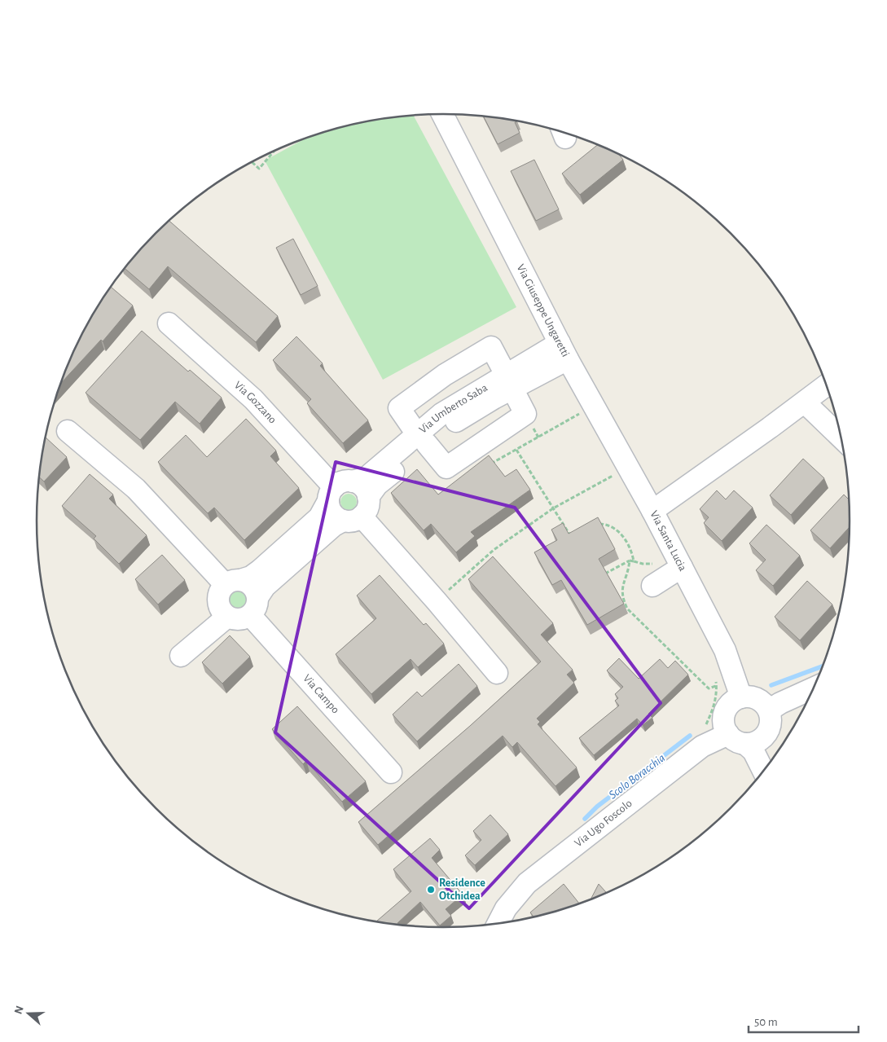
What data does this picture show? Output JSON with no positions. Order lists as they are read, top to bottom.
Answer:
{
  "streets": {
    "street": [
      "Via Giuseppe Ungaretti",
      "Via Gozzano",
      "Via Umberto Saba",
      "Via Santa Lucia",
      "Via Campo",
      "Via Ugo Foscolo"
    ]
  },
  "crossings": [
    ["Via Giuseppe Ungaretti", "Via Umberto Saba"],
    ["Via Giuseppe Ungaretti", "Via Santa Lucia"],
    ["Via Gozzano", "Via Umberto Saba"],
    ["Via Umberto Saba", "Via Campo"],
    ["Via Santa Lucia", "Via Ugo Foscolo"]
  ],
  "water": ["Scolo Boracchia"],
  "places": ["Residence Otchidea"],
  "scale_bar": "50 m",
  "north": "left"
}
